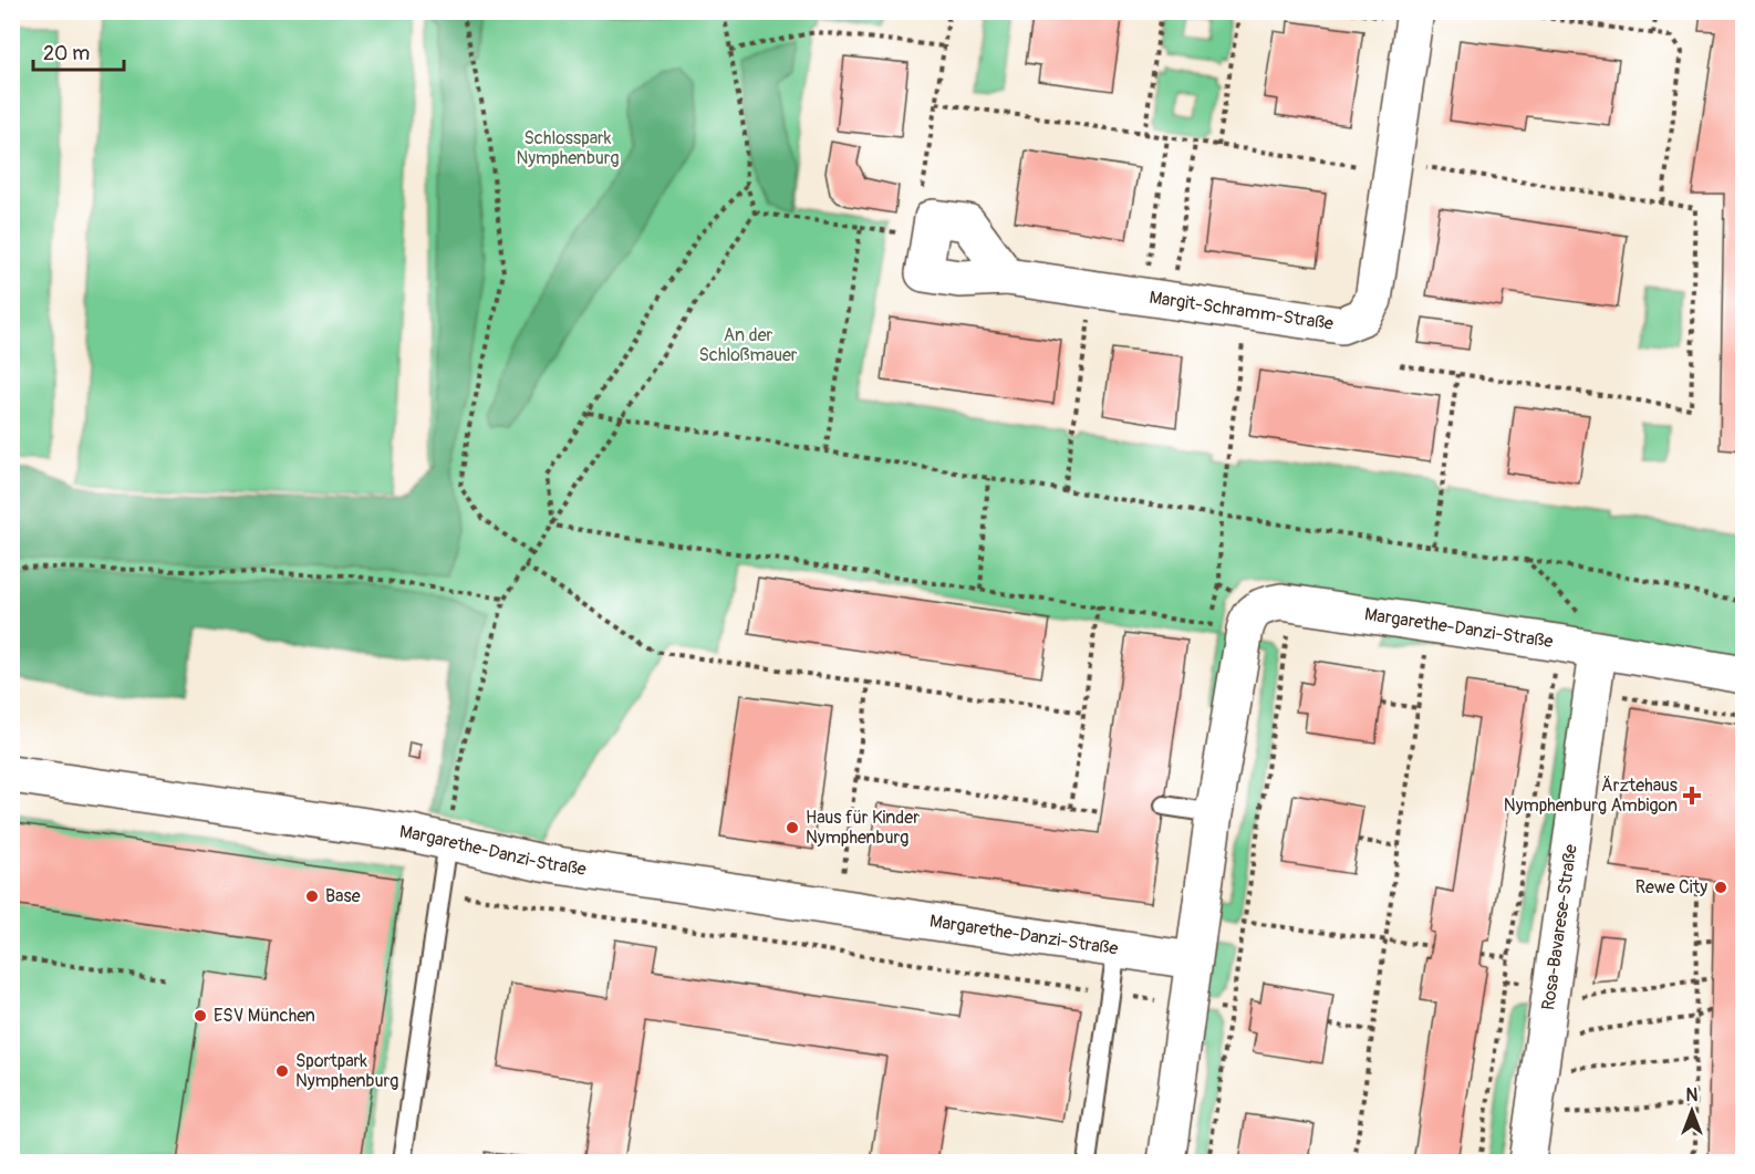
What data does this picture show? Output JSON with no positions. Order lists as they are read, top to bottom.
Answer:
{
  "streets": {
    "street": ["Margit-Schramm-Straße", "Margarethe-Danzi-Straße", "Rosa-Bavarese-Straße"]
  },
  "crossings": [
    ["Margarethe-Danzi-Straße", "Rosa-Bavarese-Straße"]
  ],
  "parks": ["Schlosspark Nymphenburg", "An der Schloßmauer"],
  "places": {
    "health": ["Ärztehaus Nymphenburg Ambigon"],
    "other": [
      "Haus für Kinder Nymphenburg",
      "Rewe City",
      "Base",
      "ESV München",
      "Sportpark Nymphenburg"
    ]
  },
  "scale_bar": "20 m",
  "north": "top"
}
